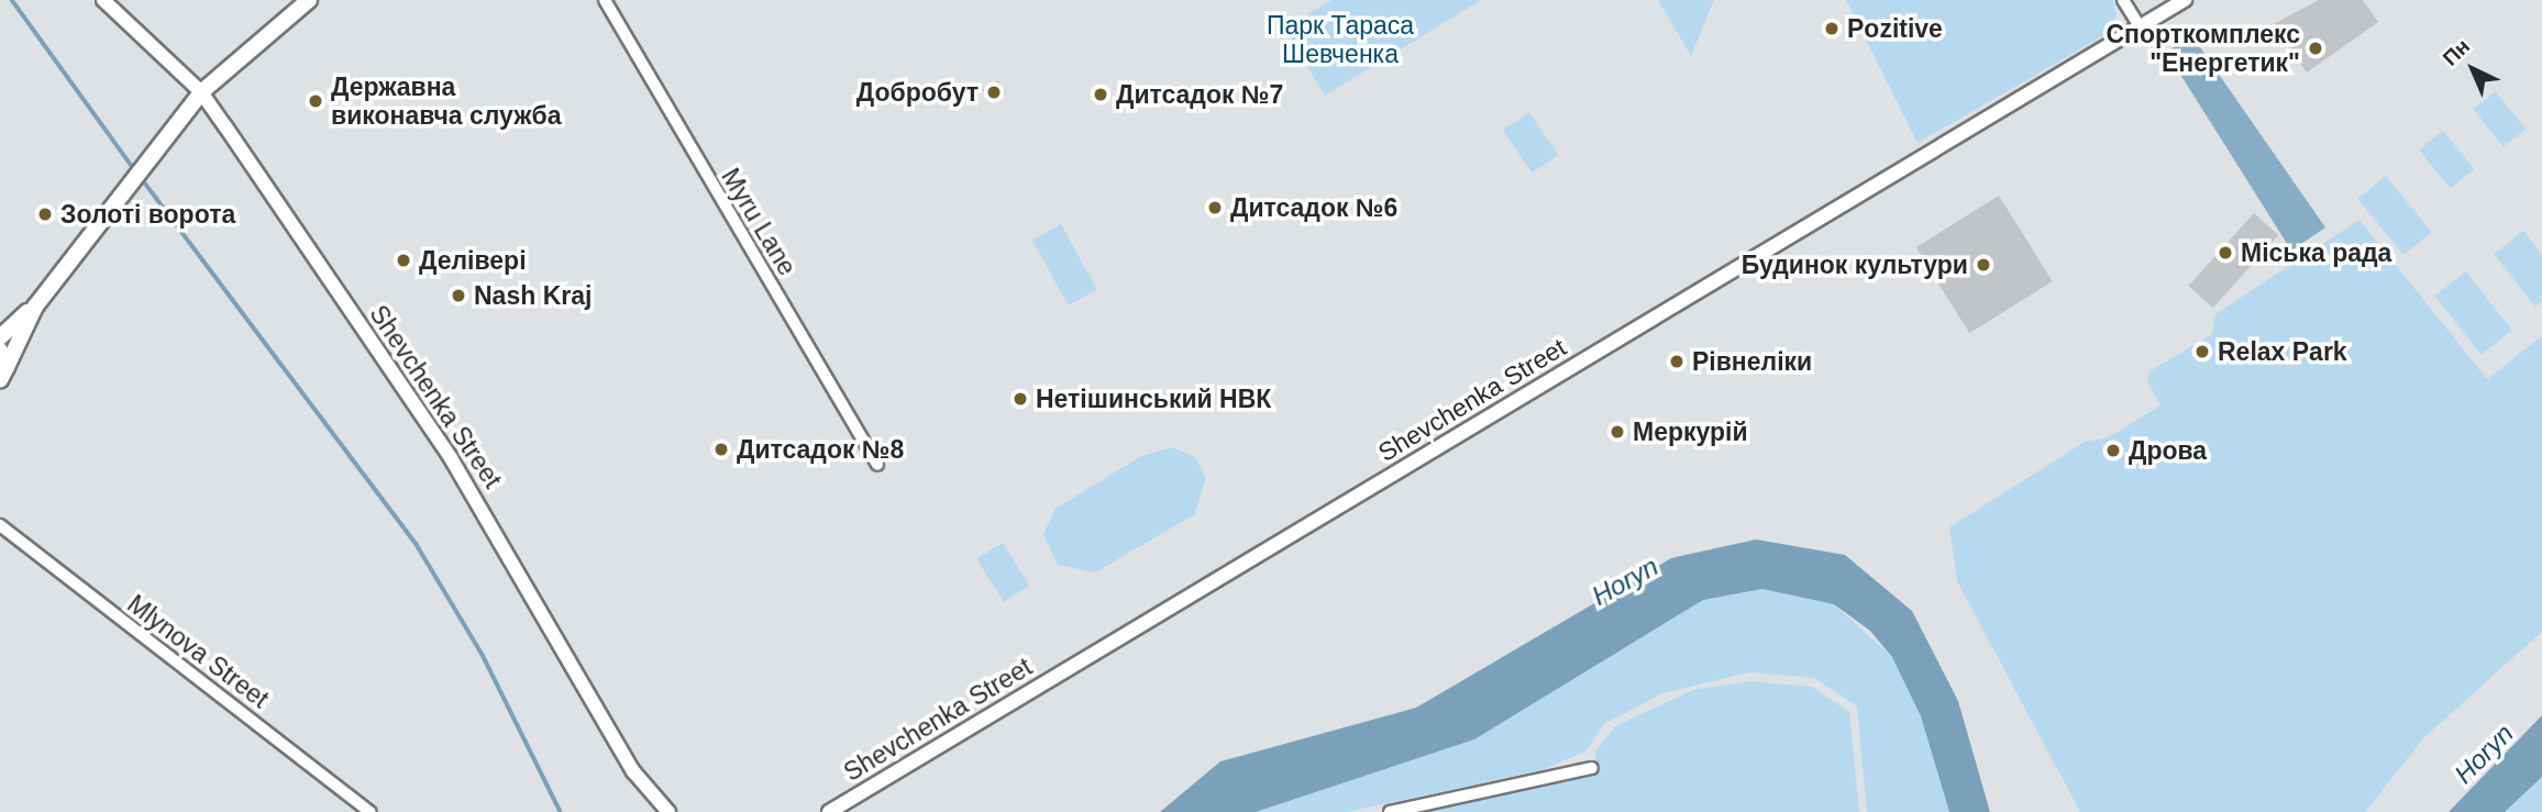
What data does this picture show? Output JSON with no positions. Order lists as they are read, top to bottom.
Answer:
{
  "streets": {
    "street": ["Myru Lane", "Shevchenka Street", "Mlynova Street"]
  },
  "water": ["Horyn"],
  "parks": ["Парк Тараса Шевченка"],
  "places": [
    "Pozitive",
    "Спорткомплекс \"Енергетик\"",
    "Добробут",
    "Дитсадок №7",
    "Державна виконавча служба",
    "Дитсадок №6",
    "Золоті ворота",
    "Міська рада",
    "Делівері",
    "Будинок культури",
    "Nash Kraj",
    "Relax Park",
    "Рівнеліки",
    "Нетішинський НВК",
    "Меркурій",
    "Дитсадок №8",
    "Дрова"
  ],
  "north": "top left"
}
